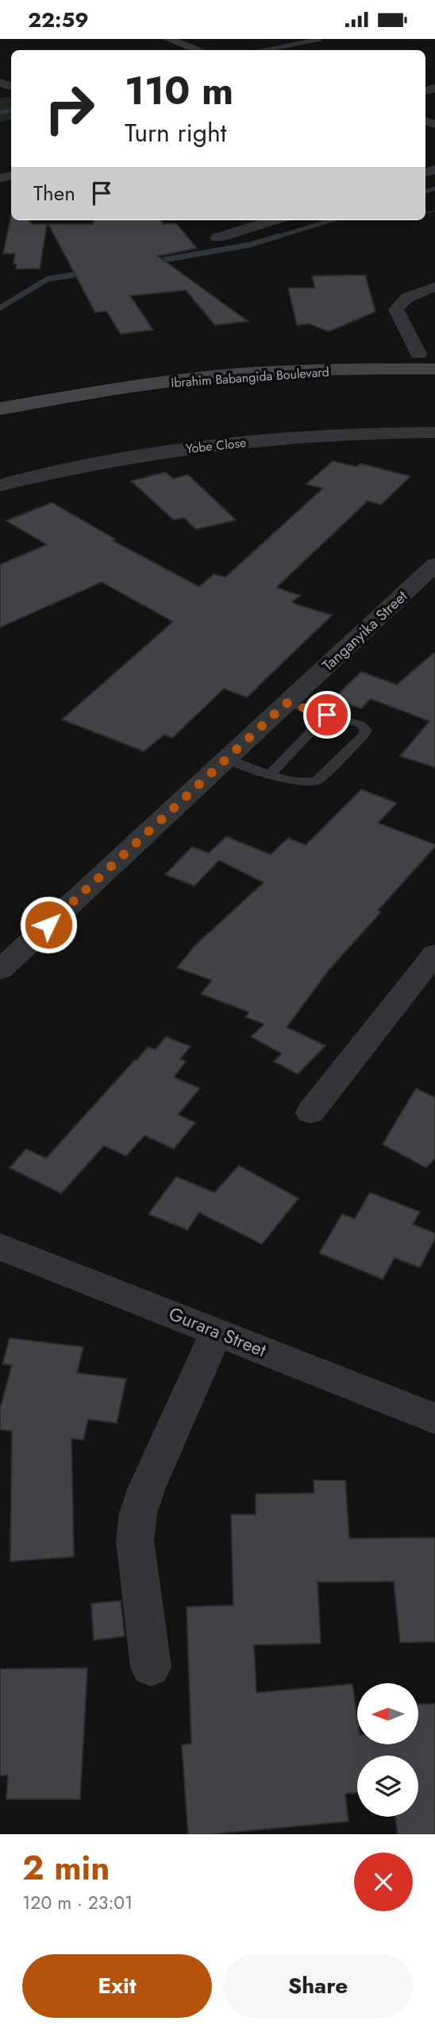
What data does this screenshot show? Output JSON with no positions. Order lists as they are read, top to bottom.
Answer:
{
  "streets": {
    "street": [
      "Ibrahim Babangida Boulevard",
      "Yobe Close",
      "Tanganyika Street",
      "Gurara Street"
    ]
  },
  "north": "left",
  "page": {
    "status": "22:59",
    "turn": ["110 m", "Turn right"],
    "then": "Then",
    "heading": ["2 min", "120 m · 23:01"],
    "buttons": ["Exit", "Share"]
  }
}
